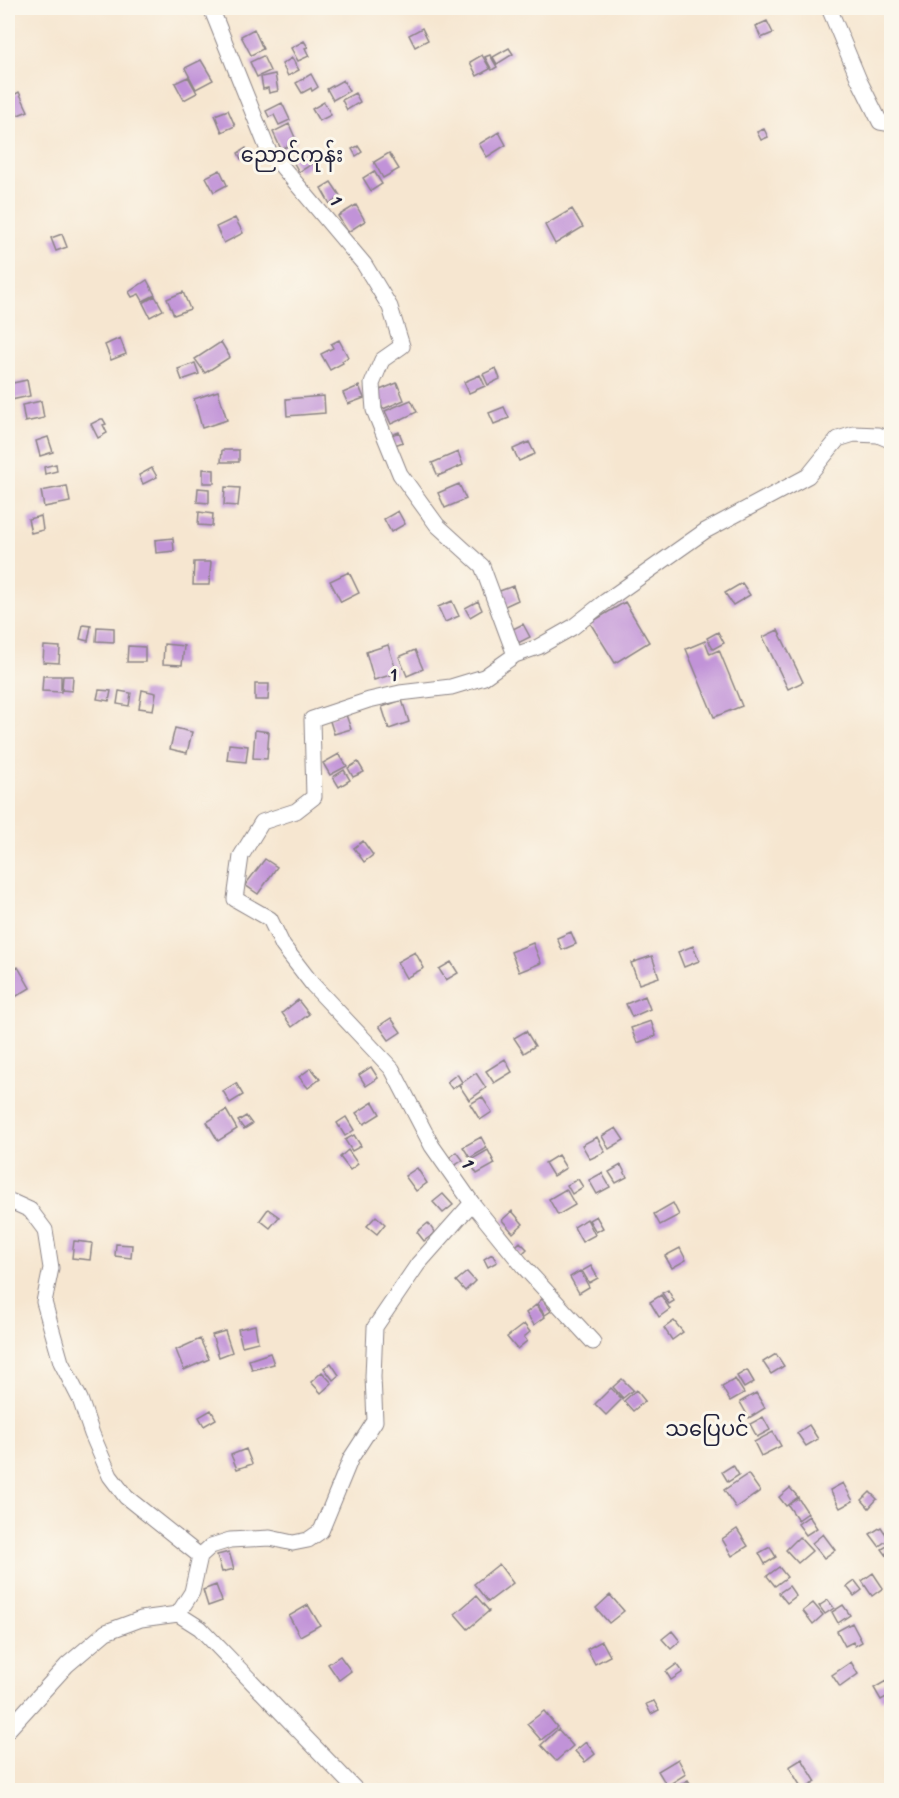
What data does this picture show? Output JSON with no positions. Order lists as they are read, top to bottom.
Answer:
{
  "streets": {
    "street": ["1"]
  },
  "districts": ["ညောင်ကုန်း", "သပြေပင်"]
}
